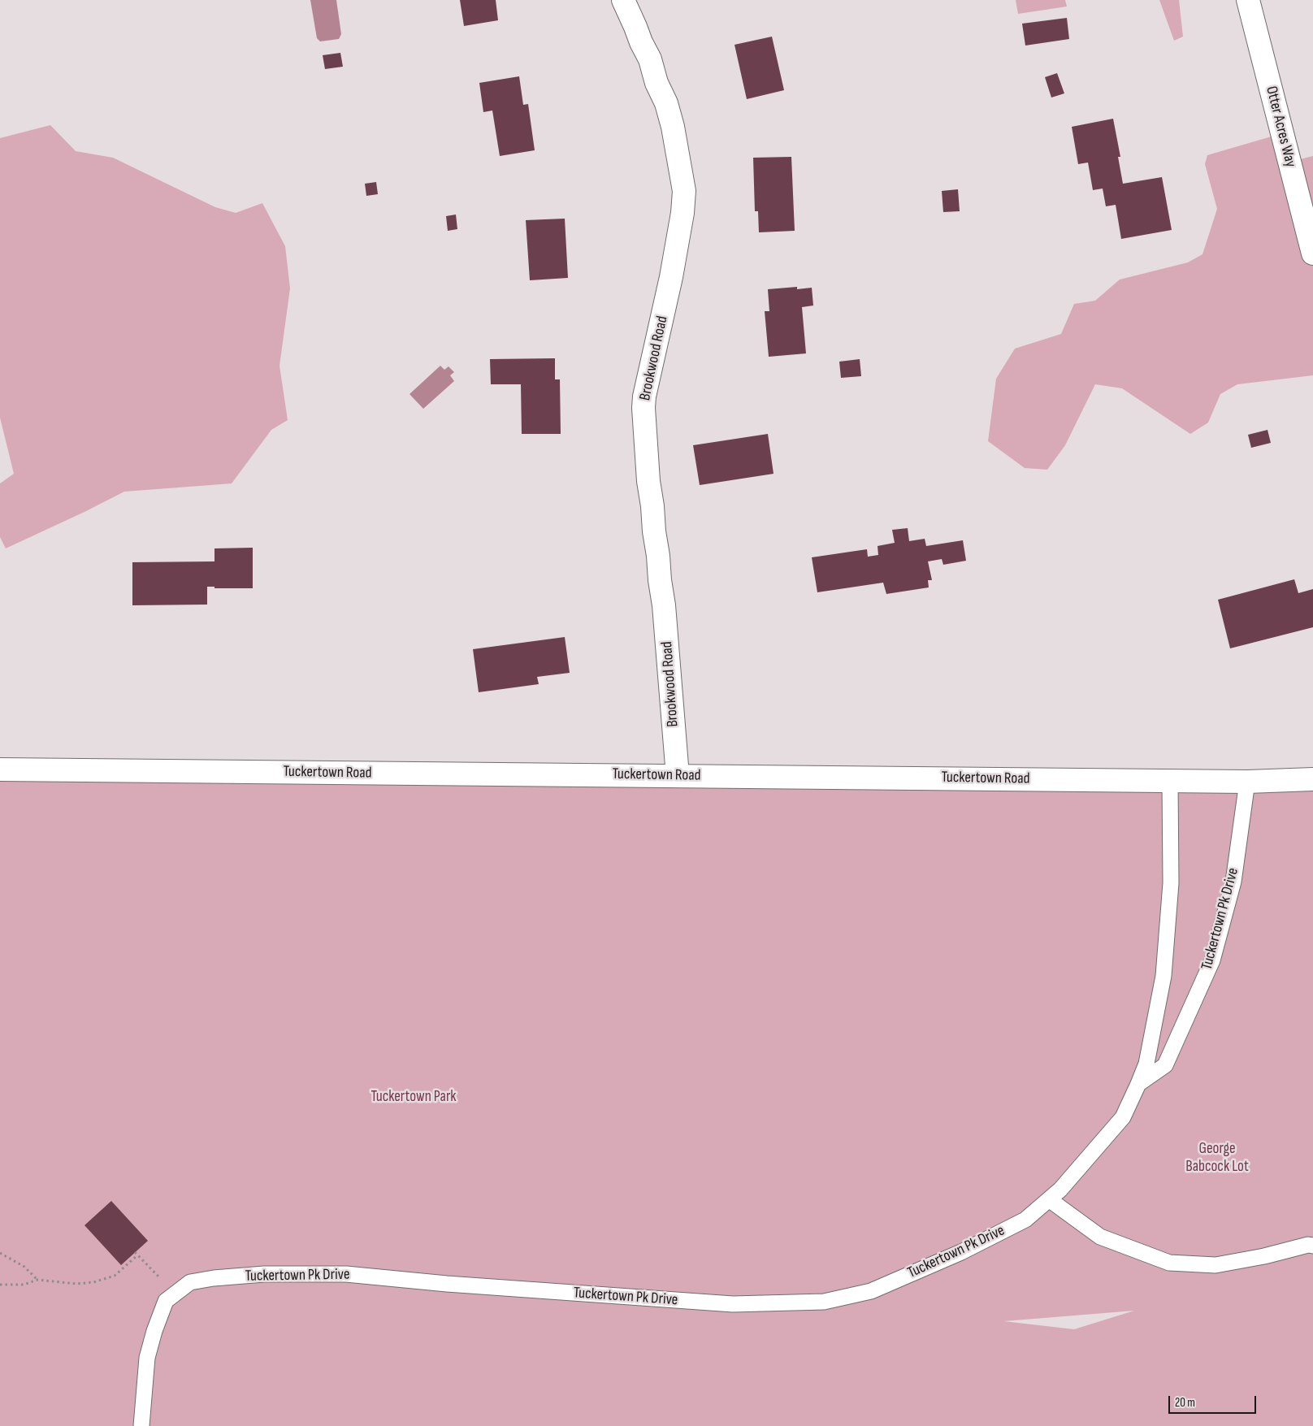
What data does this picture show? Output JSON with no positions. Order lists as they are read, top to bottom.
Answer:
{
  "streets": {
    "street": ["Otter Acres Way", "Brookwood Road", "Tuckertown Road"],
    "lane": ["Tuckertown Pk Drive"]
  },
  "crossings": [
    ["Brookwood Road", "Tuckertown Road"],
    ["Tuckertown Road", "Tuckertown Pk Drive"]
  ],
  "parks": ["Tuckertown Park", "George Babcock Lot"],
  "scale_bar": "20 m"
}
